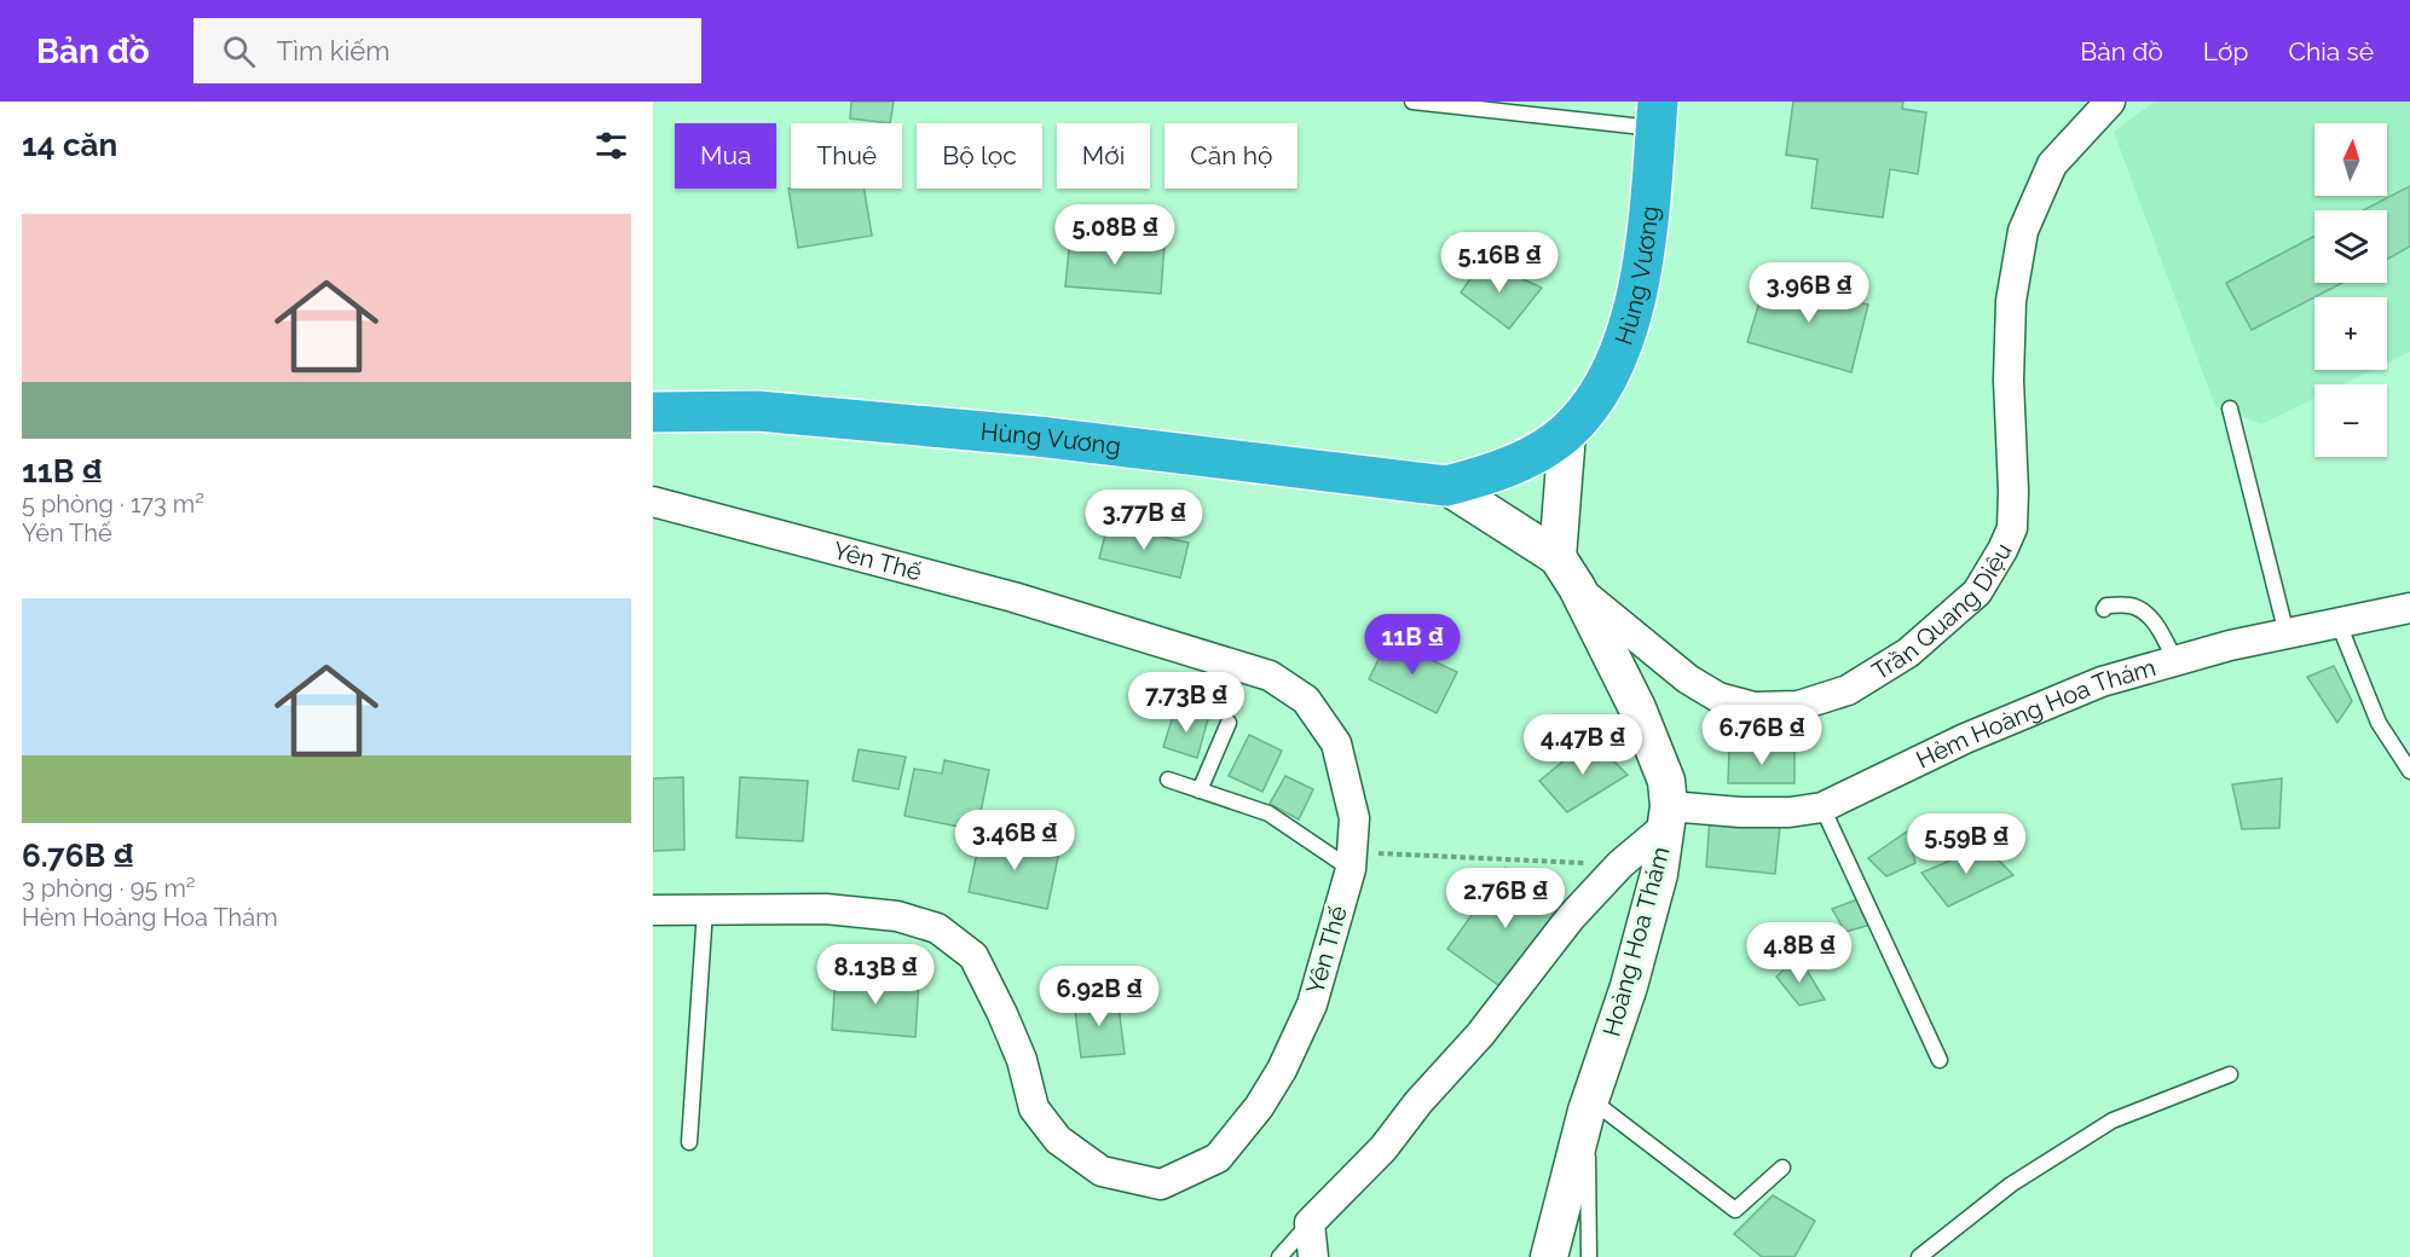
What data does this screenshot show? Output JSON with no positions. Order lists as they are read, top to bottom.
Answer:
{
  "streets": {
    "highway": ["Hùng Vương"],
    "street": [
      "Yên Thế",
      "Trần Quang Diệu",
      "Hẻm Hoàng Hoa Thám",
      "Hoàng Hoa Thám"
    ]
  },
  "crossings": [
    ["Trần Quang Diệu", "Hoàng Hoa Thám"],
    ["Hẻm Hoàng Hoa Thám", "Hoàng Hoa Thám"]
  ],
  "north": "top",
  "page": {
    "header": "Bản đồ",
    "search": "Tìm kiếm",
    "nav": ["Bản đồ", "Lớp", "Chia sẻ"],
    "heading": "14 căn",
    "map_buttons": ["+", "−"],
    "chip": [
      "Mua",
      "Thuê",
      "Bộ lọc",
      "Mới",
      "Căn hộ"
    ],
    "list": [
      {
        "name": "11B ₫",
        "note": "5 phòng · 173 m² · Yên Thế"
      },
      {
        "name": "6.76B ₫",
        "note": "3 phòng · 95 m² · Hẻm Hoàng Hoa Thám"
      }
    ],
    "price": [
      "5.08B ₫",
      "5.16B ₫",
      "3.96B ₫",
      "3.77B ₫",
      "11B ₫",
      "7.73B ₫",
      "6.76B ₫",
      "4.47B ₫",
      "3.46B ₫",
      "5.59B ₫",
      "2.76B ₫",
      "4.8B ₫",
      "8.13B ₫",
      "6.92B ₫"
    ]
  }
}
